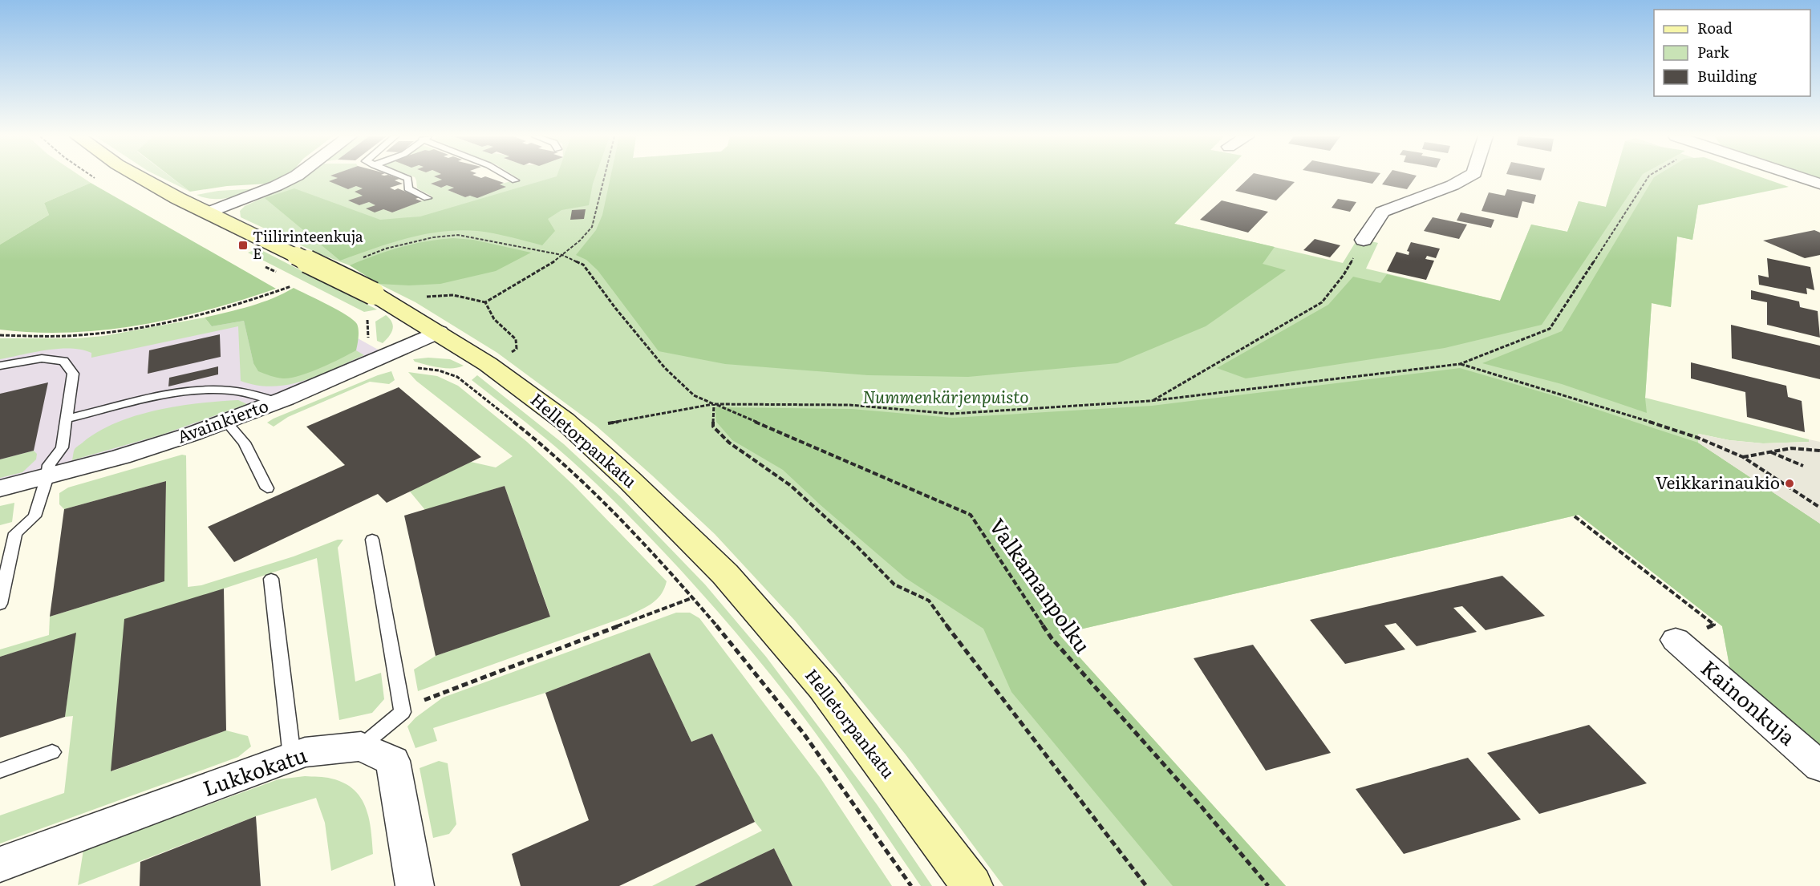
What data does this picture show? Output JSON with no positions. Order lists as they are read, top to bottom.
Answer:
{
  "streets": {
    "street": [
      "Avainkierto",
      "Helletorpankatu",
      "Kainonkuja",
      "Lukkokatu"
    ],
    "path": ["Valkamanpolku"]
  },
  "crossings": [
    ["Avainkierto", "Helletorpankatu"]
  ],
  "parks": ["Nummenkärjenpuisto"],
  "places": {
    "transit": ["Tiilirinteenkuja E"],
    "other": ["Veikkarinaukio"]
  },
  "legend": ["Road", "Park", "Building"]
}
